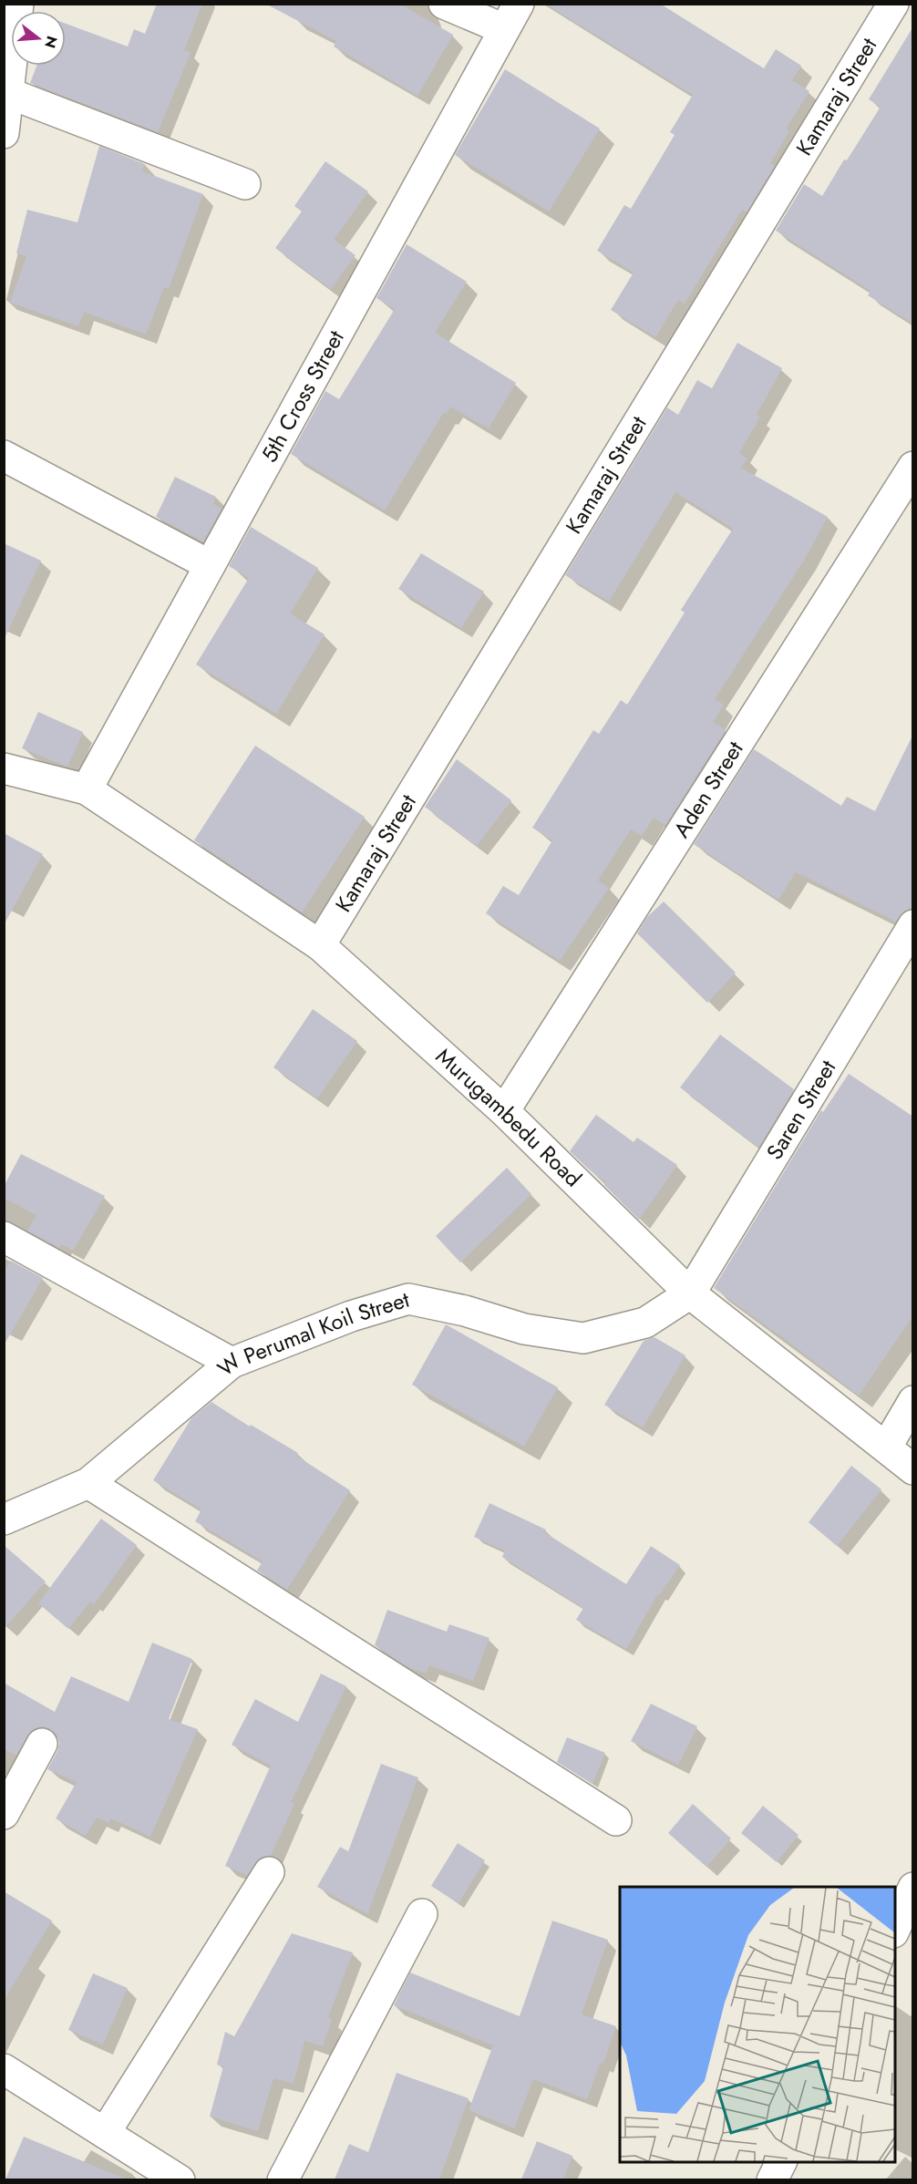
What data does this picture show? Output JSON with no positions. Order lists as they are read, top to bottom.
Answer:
{
  "streets": {
    "street": [
      "Kamaraj Street",
      "5th Cross Street",
      "Aden Street",
      "Saren Street",
      "Murugambedu Road",
      "W Perumal Koil Street"
    ]
  },
  "crossings": [
    ["Kamaraj Street", "Murugambedu Road"],
    ["5th Cross Street", "Murugambedu Road"],
    ["Aden Street", "Murugambedu Road"],
    ["Saren Street", "Murugambedu Road"],
    ["Saren Street", "W Perumal Koil Street"],
    ["Murugambedu Road", "W Perumal Koil Street"]
  ],
  "north": "right"
}
